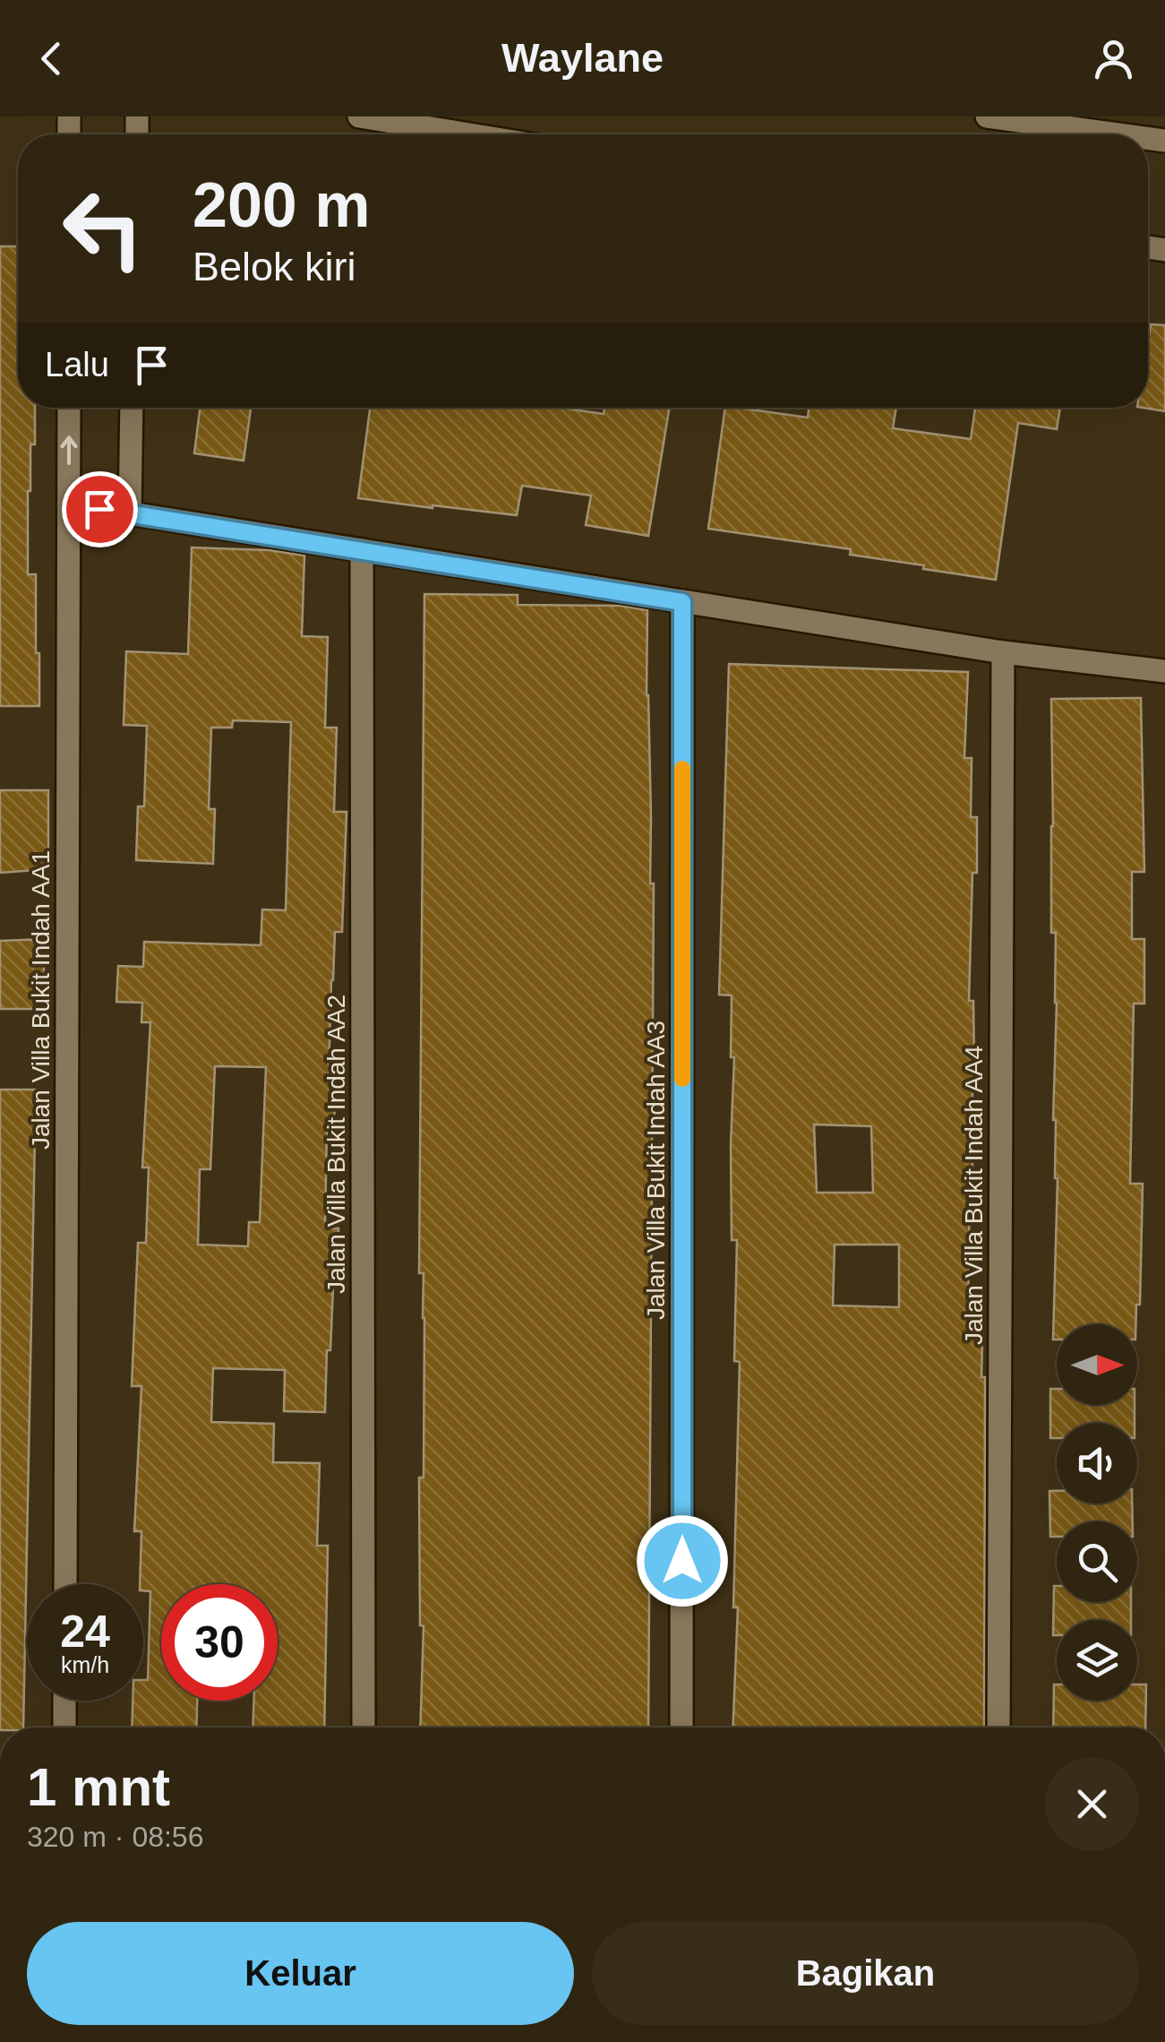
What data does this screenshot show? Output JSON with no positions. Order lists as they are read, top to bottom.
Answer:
{
  "streets": {
    "street": [
      "Jalan Villa Bukit Indah AA1",
      "Jalan Villa Bukit Indah AA2",
      "Jalan Villa Bukit Indah AA3",
      "Jalan Villa Bukit Indah AA4"
    ]
  },
  "north": "right",
  "page": {
    "header": "Waylane",
    "turn": ["200 m", "Belok kiri"],
    "then": "Lalu",
    "speed": "24 km/h",
    "limit": "30",
    "heading": ["1 mnt", "320 m · 08:56"],
    "buttons": ["Keluar", "Bagikan"]
  }
}
